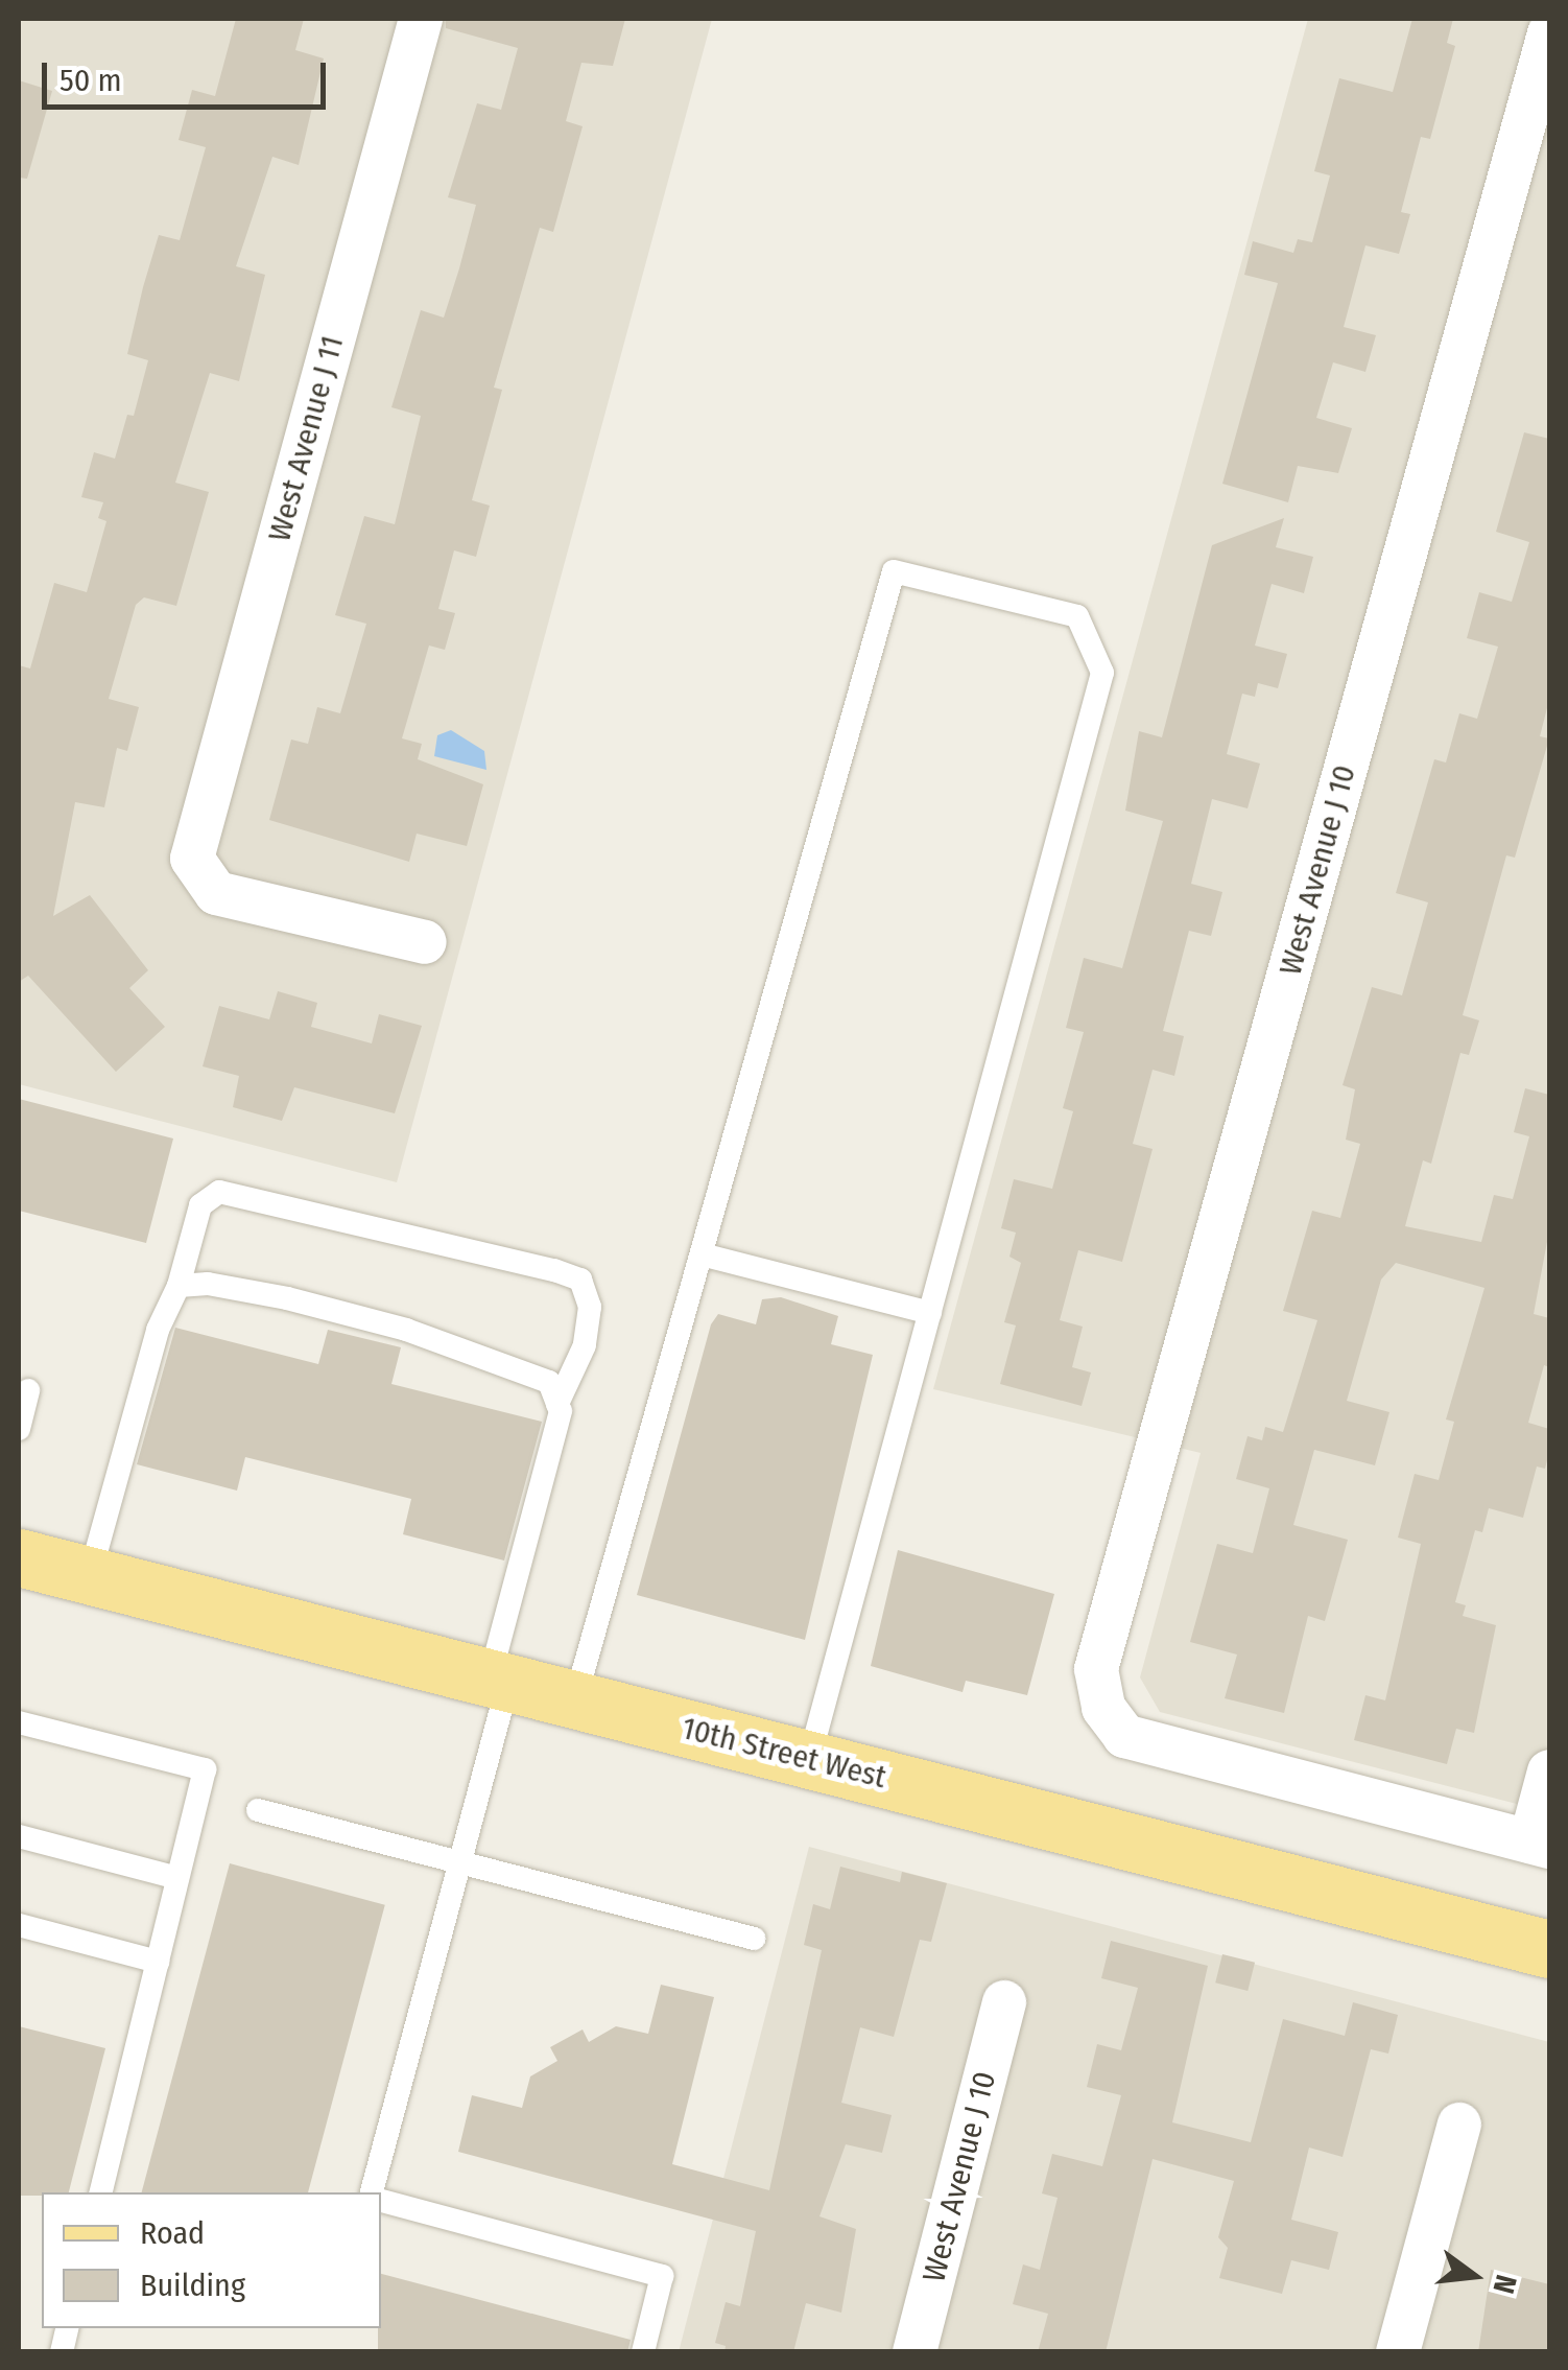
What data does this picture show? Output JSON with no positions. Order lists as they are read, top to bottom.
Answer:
{
  "streets": {
    "main road": ["10th Street West"],
    "street": ["West Avenue J 11", "West Avenue J 10"]
  },
  "legend": ["Road", "Building"],
  "scale_bar": "50 m",
  "north": "right"
}
